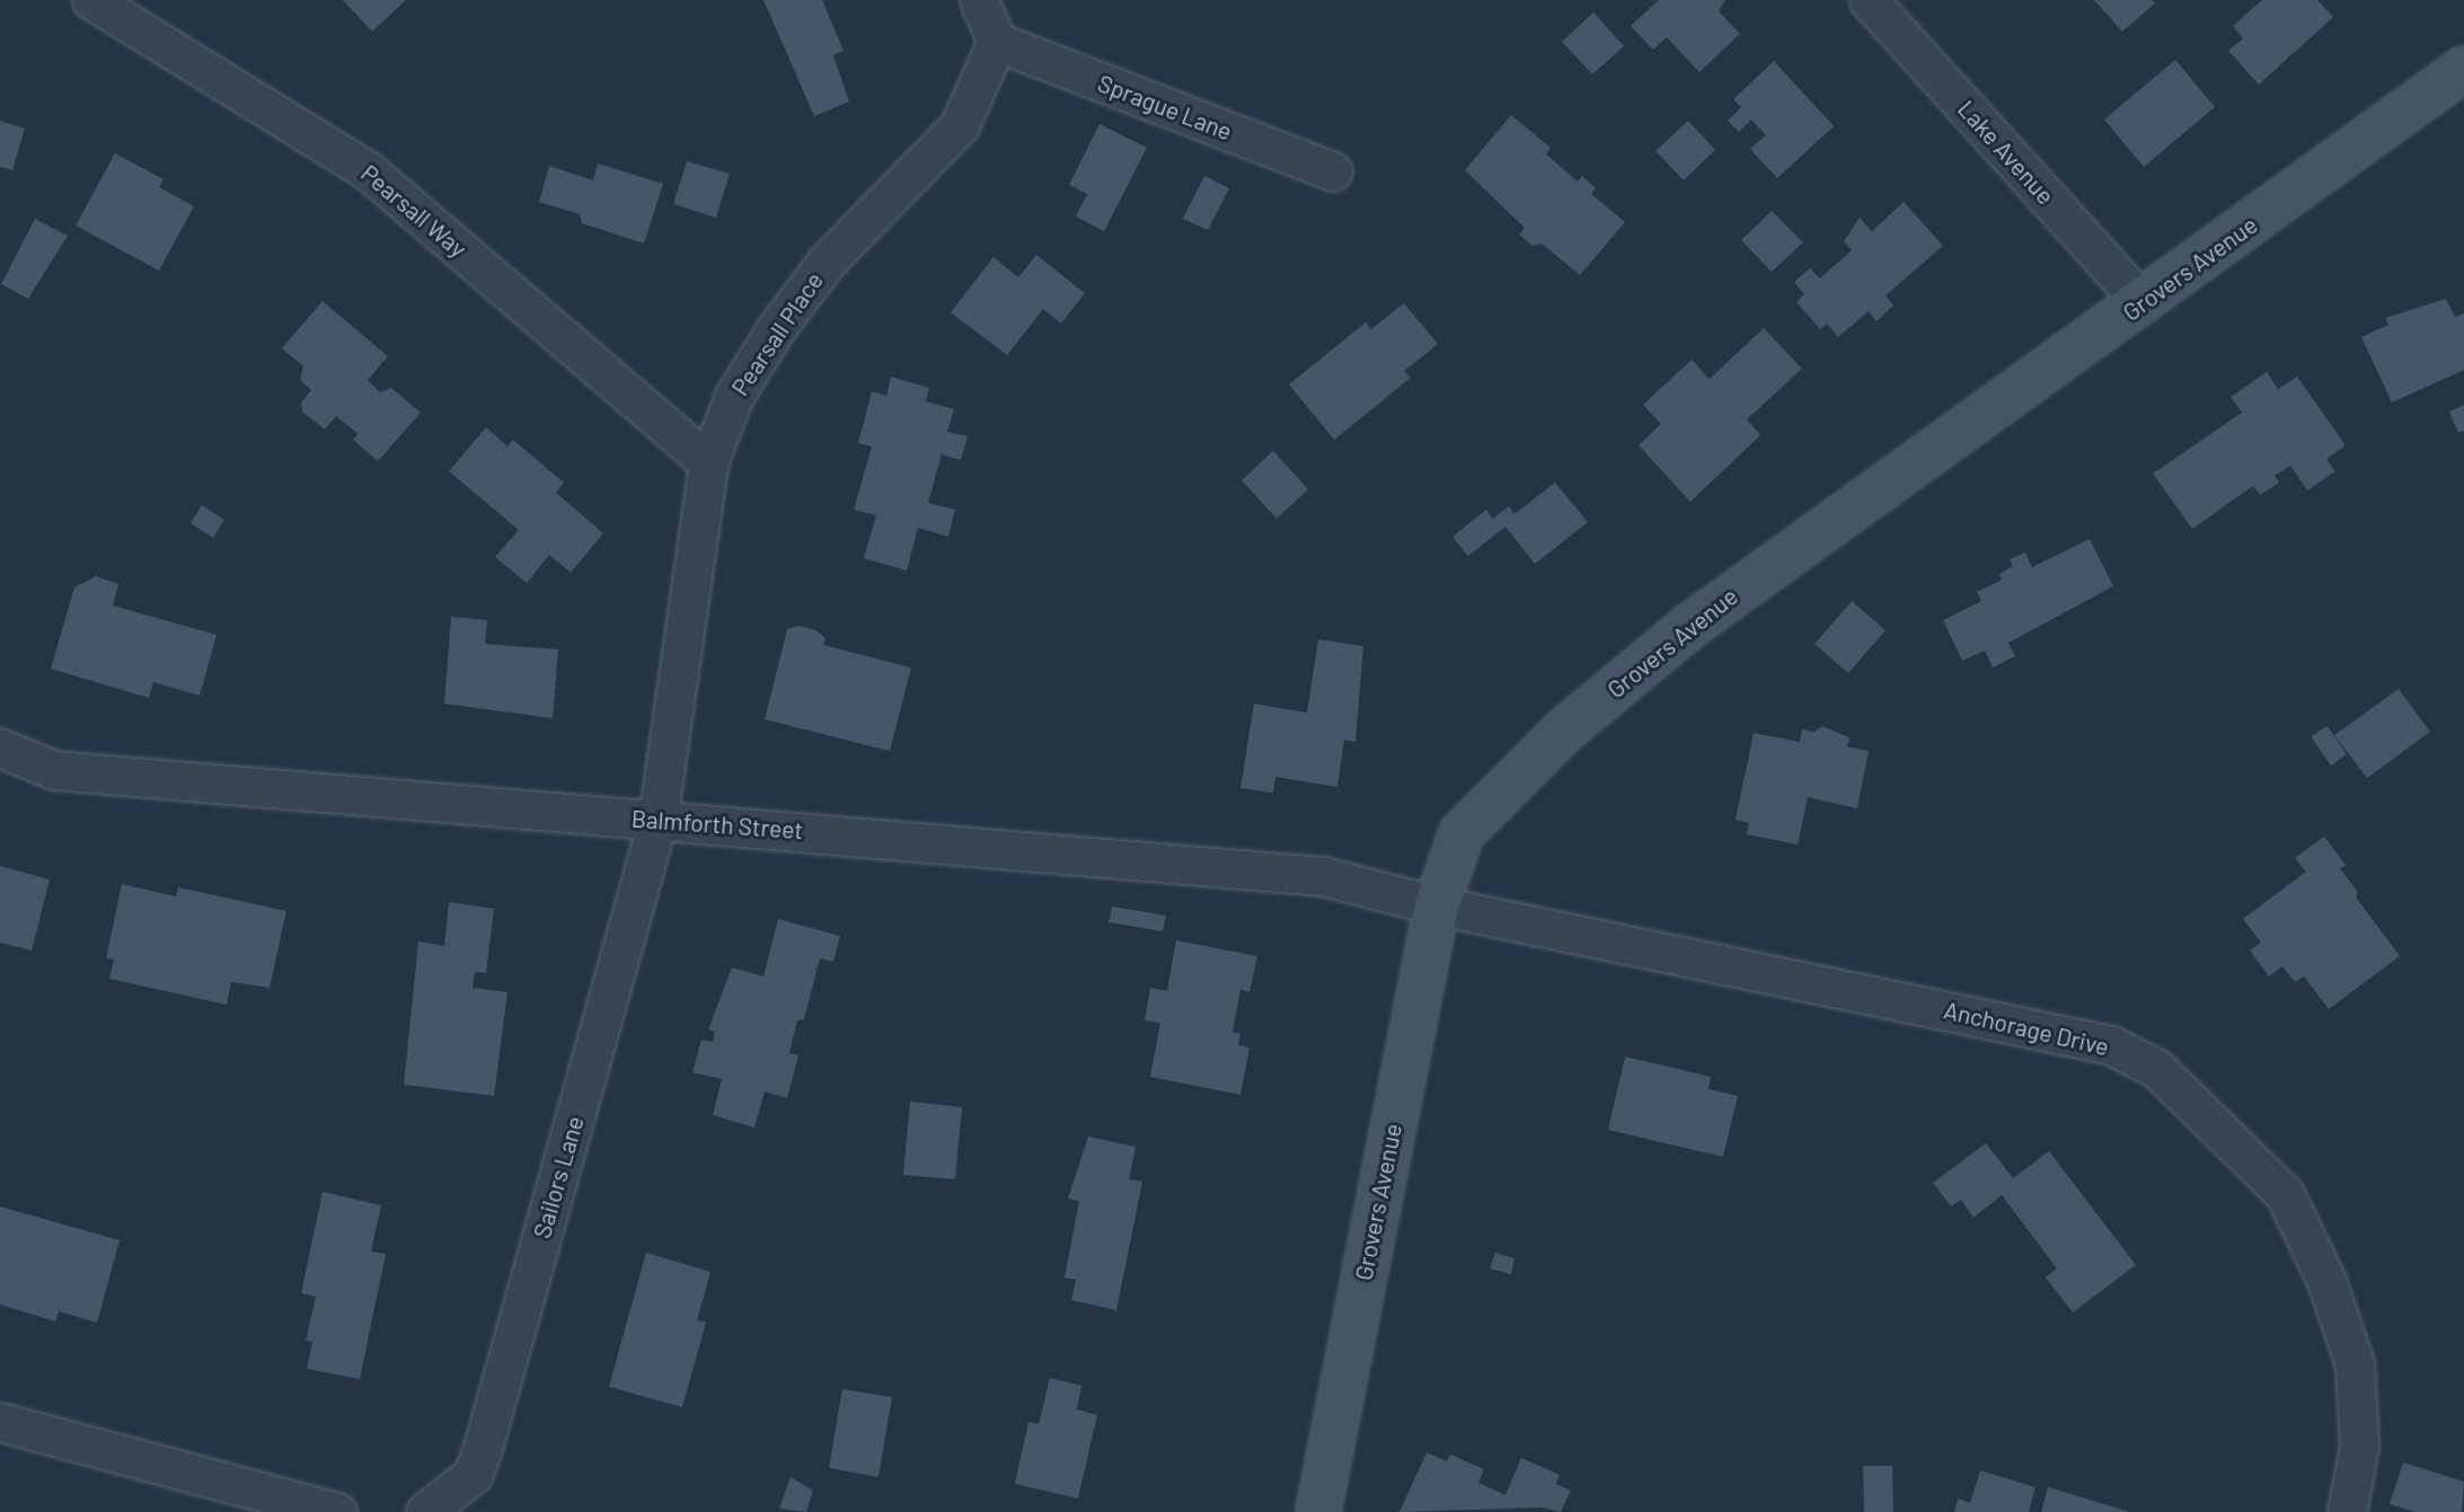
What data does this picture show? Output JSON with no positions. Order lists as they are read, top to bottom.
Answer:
{
  "streets": {
    "street": [
      "Sprague Lane",
      "Lake Avenue",
      "Pearsall Way",
      "Grovers Avenue",
      "Pearsall Place",
      "Balmforth Street",
      "Anchorage Drive",
      "Sailors Lane"
    ]
  },
  "crossings": [
    ["Sprague Lane", "Pearsall Place"],
    ["Lake Avenue", "Grovers Avenue"],
    ["Pearsall Way", "Pearsall Place"],
    ["Grovers Avenue", "Balmforth Street"],
    ["Grovers Avenue", "Anchorage Drive"],
    ["Pearsall Place", "Balmforth Street"],
    ["Pearsall Place", "Sailors Lane"],
    ["Balmforth Street", "Anchorage Drive"],
    ["Balmforth Street", "Sailors Lane"]
  ]
}
